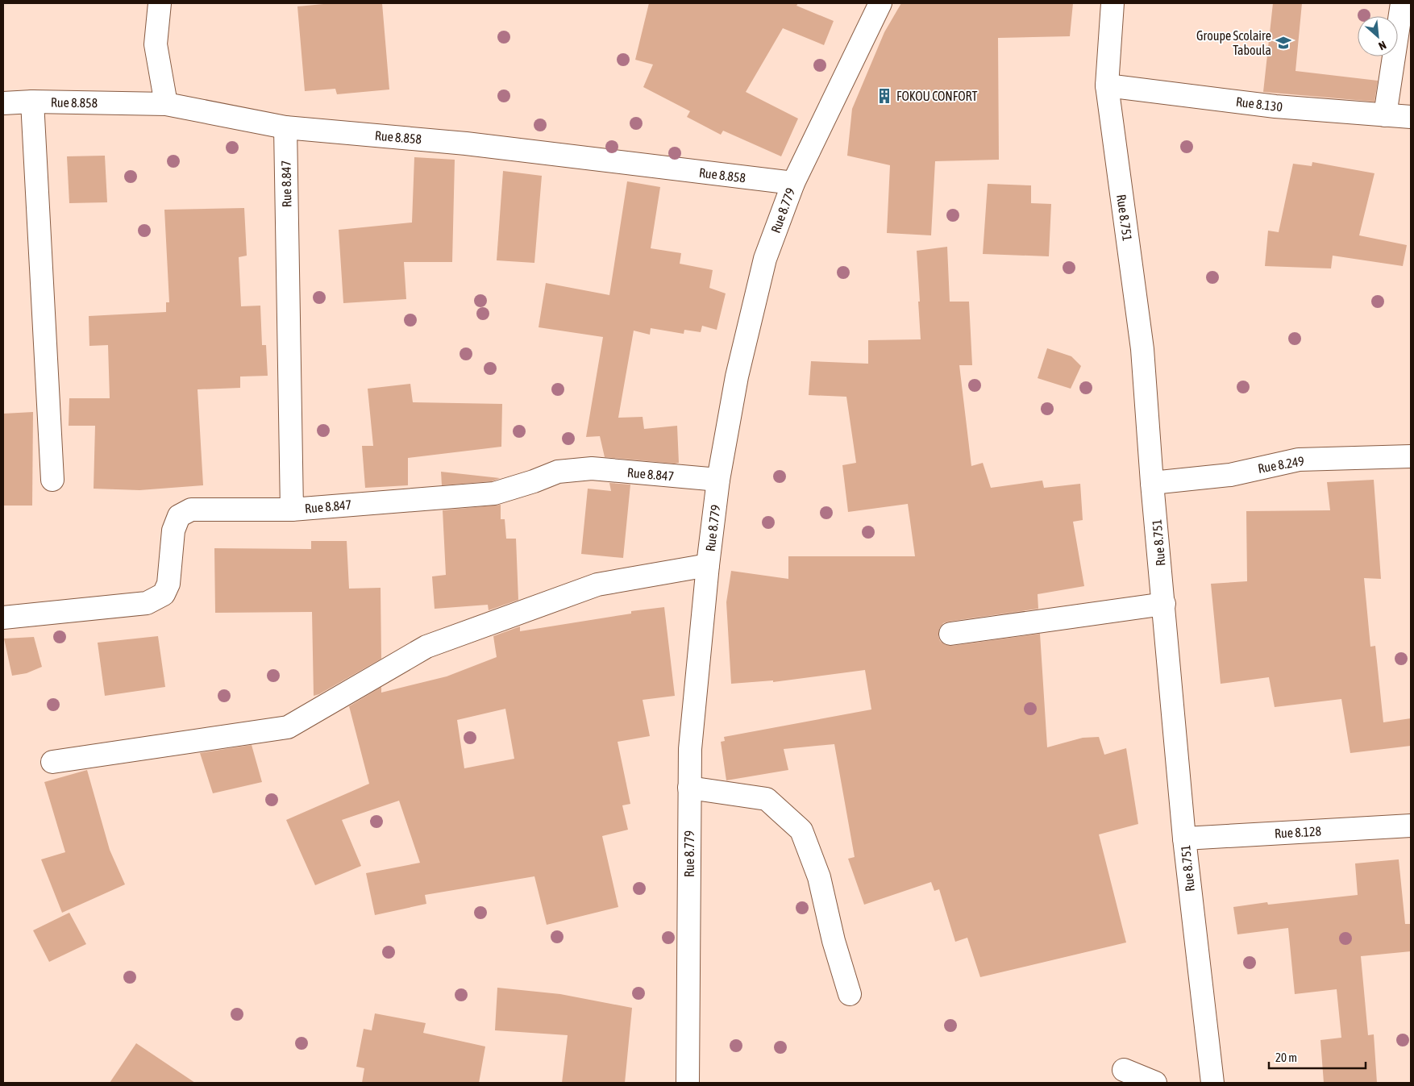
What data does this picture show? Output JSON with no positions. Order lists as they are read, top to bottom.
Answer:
{
  "streets": {
    "street": [
      "Rue 8.858",
      "Rue 8.130",
      "Rue 8.847",
      "Rue 8.779",
      "Rue 8.751",
      "Rue 8.249",
      "Rue 8.128"
    ]
  },
  "crossings": [
    ["Rue 8.858", "Rue 8.847"],
    ["Rue 8.858", "Rue 8.779"],
    ["Rue 8.130", "Rue 8.751"],
    ["Rue 8.847", "Rue 8.779"],
    ["Rue 8.751", "Rue 8.249"],
    ["Rue 8.751", "Rue 8.128"]
  ],
  "places": {
    "school or university": ["Groupe Scolaire Taboula"],
    "building": ["FOKOU CONFORT"]
  },
  "scale_bar": "20 m",
  "north": "bottom right"
}
